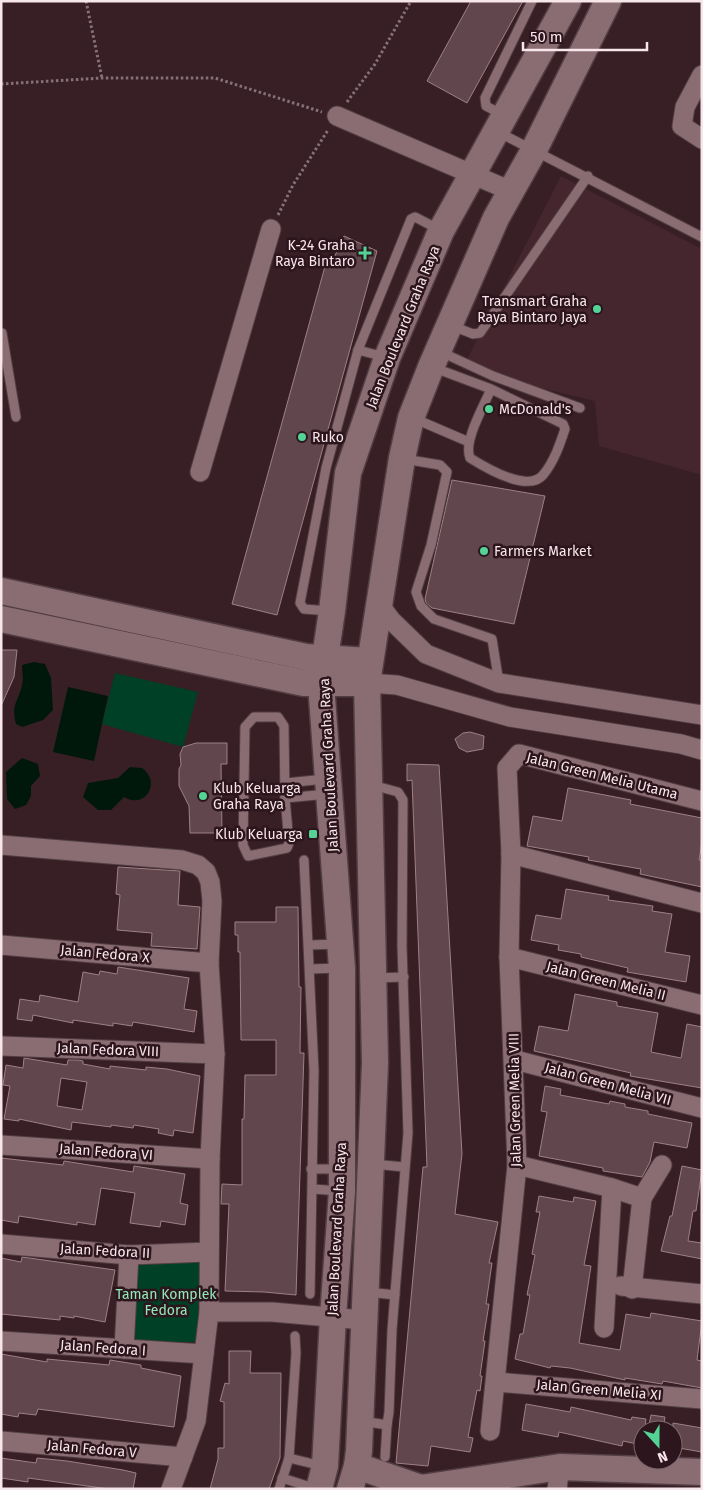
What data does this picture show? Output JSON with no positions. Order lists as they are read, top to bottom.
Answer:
{
  "streets": {
    "main road": ["Jalan Boulevard Graha Raya"],
    "street": [
      "Jalan Green Melia Utama",
      "Jalan Fedora X",
      "Jalan Green Melia II",
      "Jalan Fedora VIII",
      "Jalan Green Melia VII",
      "Jalan Green Melia VIII",
      "Jalan Fedora VI",
      "Jalan Fedora II",
      "Jalan Fedora I",
      "Jalan Green Melia XI",
      "Jalan Fedora V"
    ]
  },
  "crossings": [
    ["Jalan Green Melia Utama", "Jalan Green Melia VIII"],
    ["Jalan Green Melia II", "Jalan Green Melia VIII"],
    ["Jalan Green Melia VII", "Jalan Green Melia VIII"],
    ["Jalan Green Melia VIII", "Jalan Green Melia XI"]
  ],
  "parks": ["Taman Komplek Fedora"],
  "places": {
    "health": ["K-24 Graha Raya Bintaro"],
    "other": [
      "Transmart Graha Raya Bintaro Jaya",
      "McDonald's",
      "Ruko",
      "Farmers Market",
      "Klub Keluarga Graha Raya"
    ],
    "transit": ["Klub Keluarga"]
  },
  "scale_bar": "50 m",
  "north": "bottom"
}
